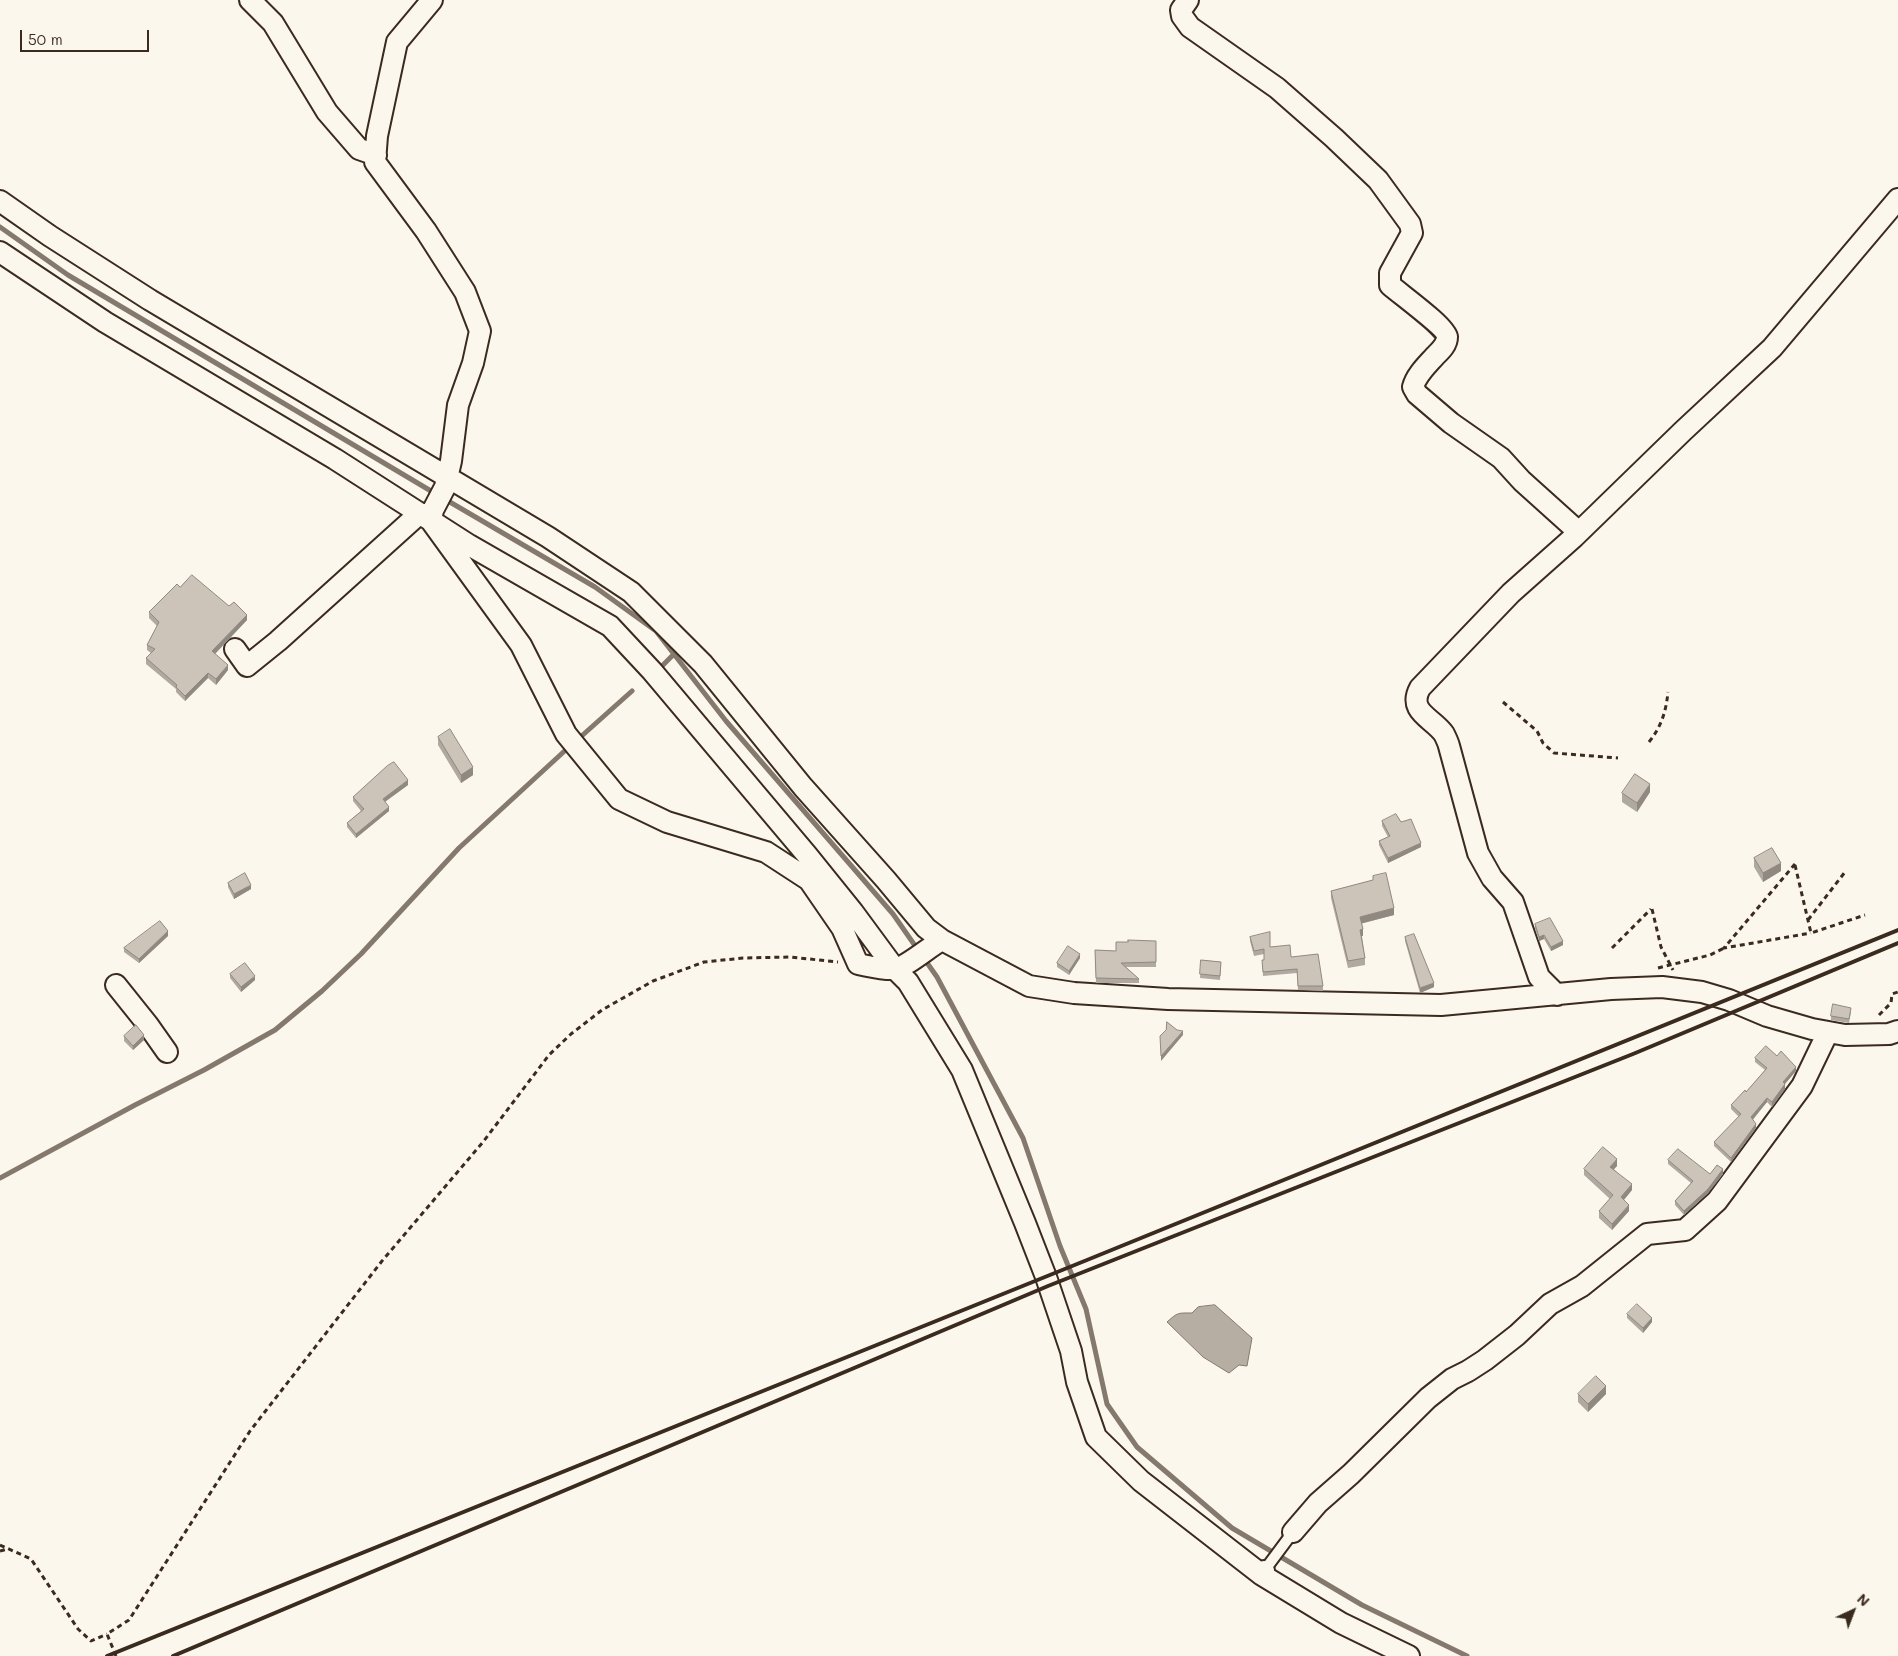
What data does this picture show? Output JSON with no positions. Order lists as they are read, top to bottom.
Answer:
{
  "scale_bar": "50 m",
  "north": "top right"
}
